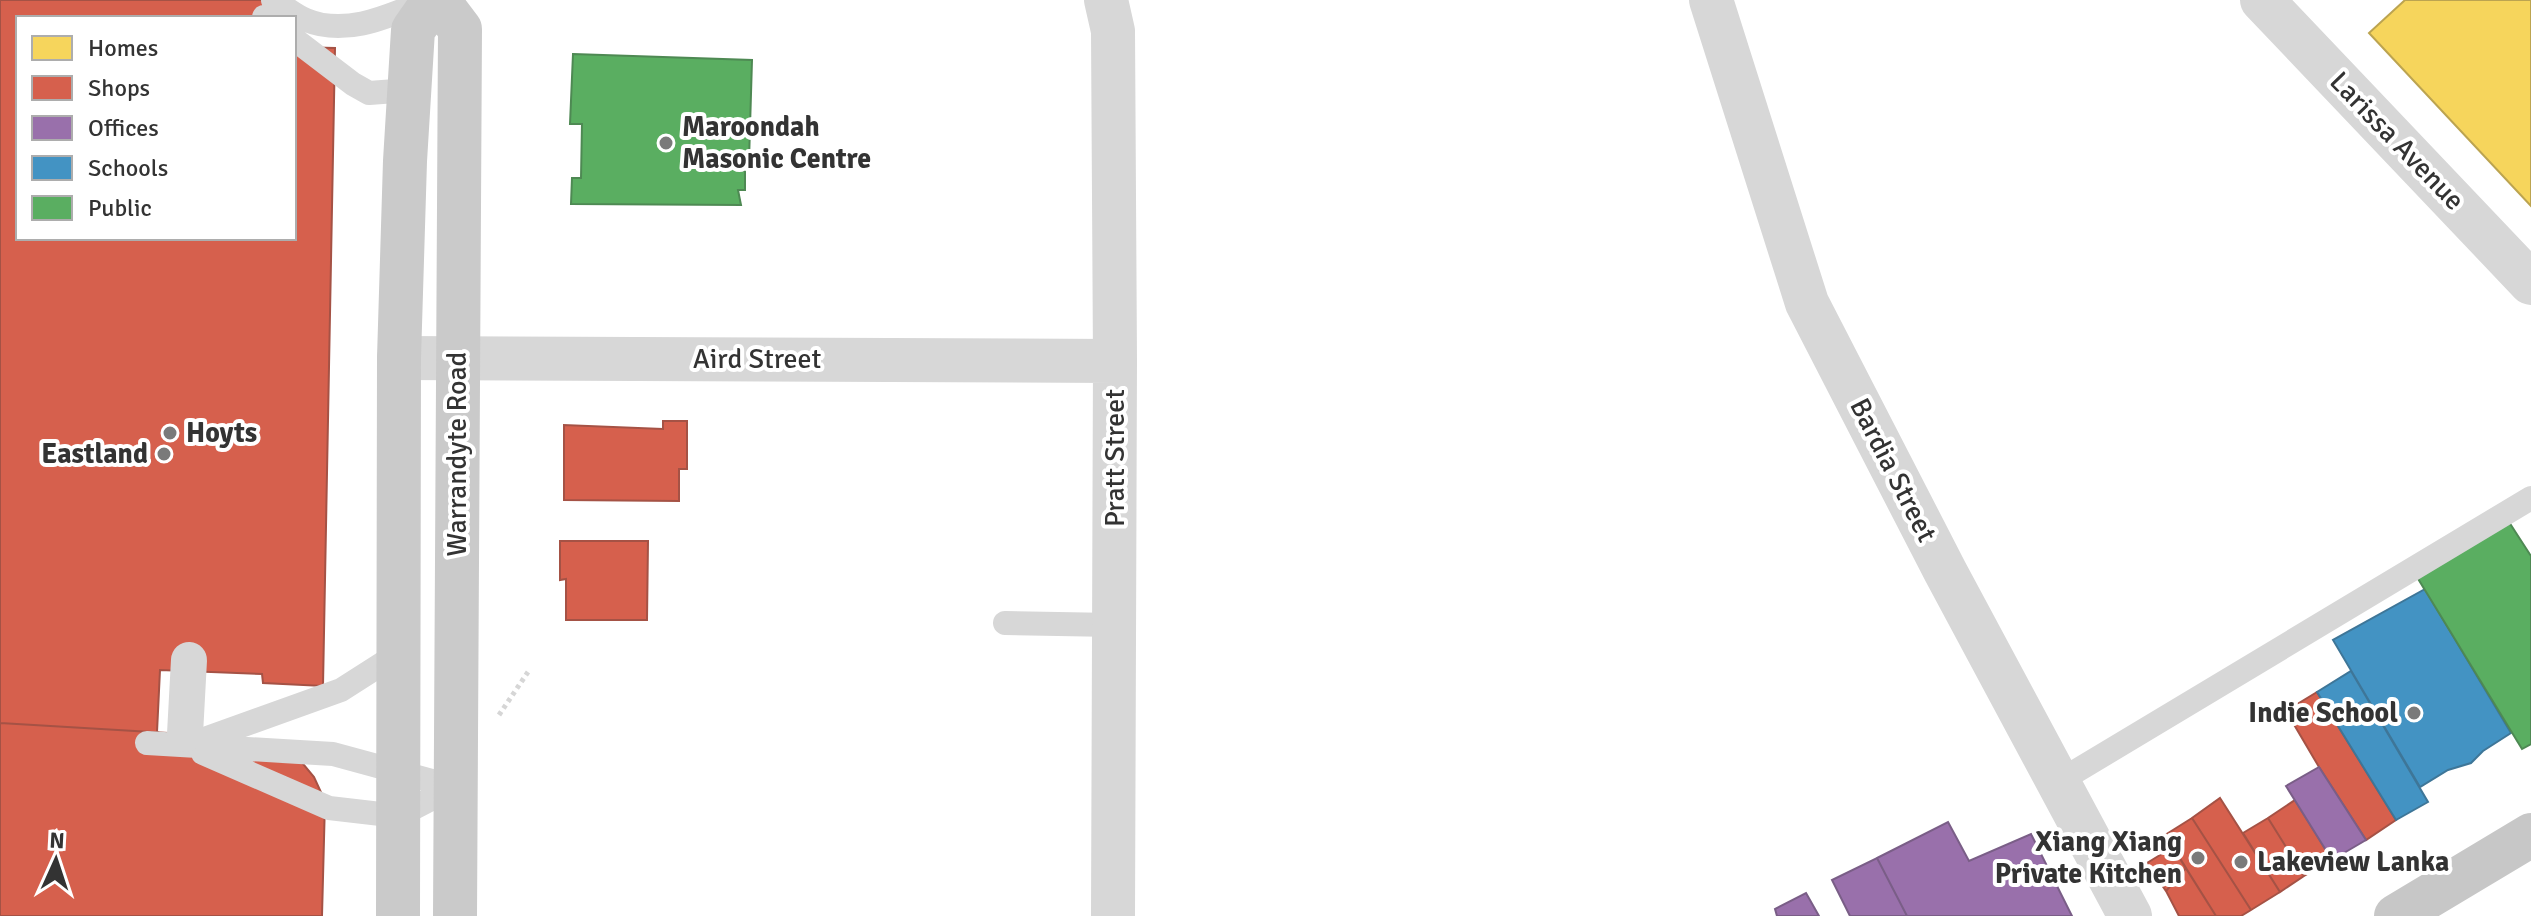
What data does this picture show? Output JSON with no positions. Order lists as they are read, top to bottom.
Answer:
{
  "streets": {
    "main road": ["Warrandyte Road"],
    "street": [
      "Larissa Avenue",
      "Aird Street",
      "Pratt Street",
      "Bardia Street"
    ]
  },
  "crossings": [
    ["Aird Street", "Warrandyte Road"],
    ["Aird Street", "Pratt Street"]
  ],
  "places": [
    "Maroondah Masonic Centre",
    "Hoyts",
    "Eastland",
    "Indie School",
    "Xiang Xiang Private Kitchen",
    "Lakeview Lanka"
  ],
  "legend": [
    "Homes",
    "Shops",
    "Offices",
    "Schools",
    "Public"
  ],
  "north": "top"
}
